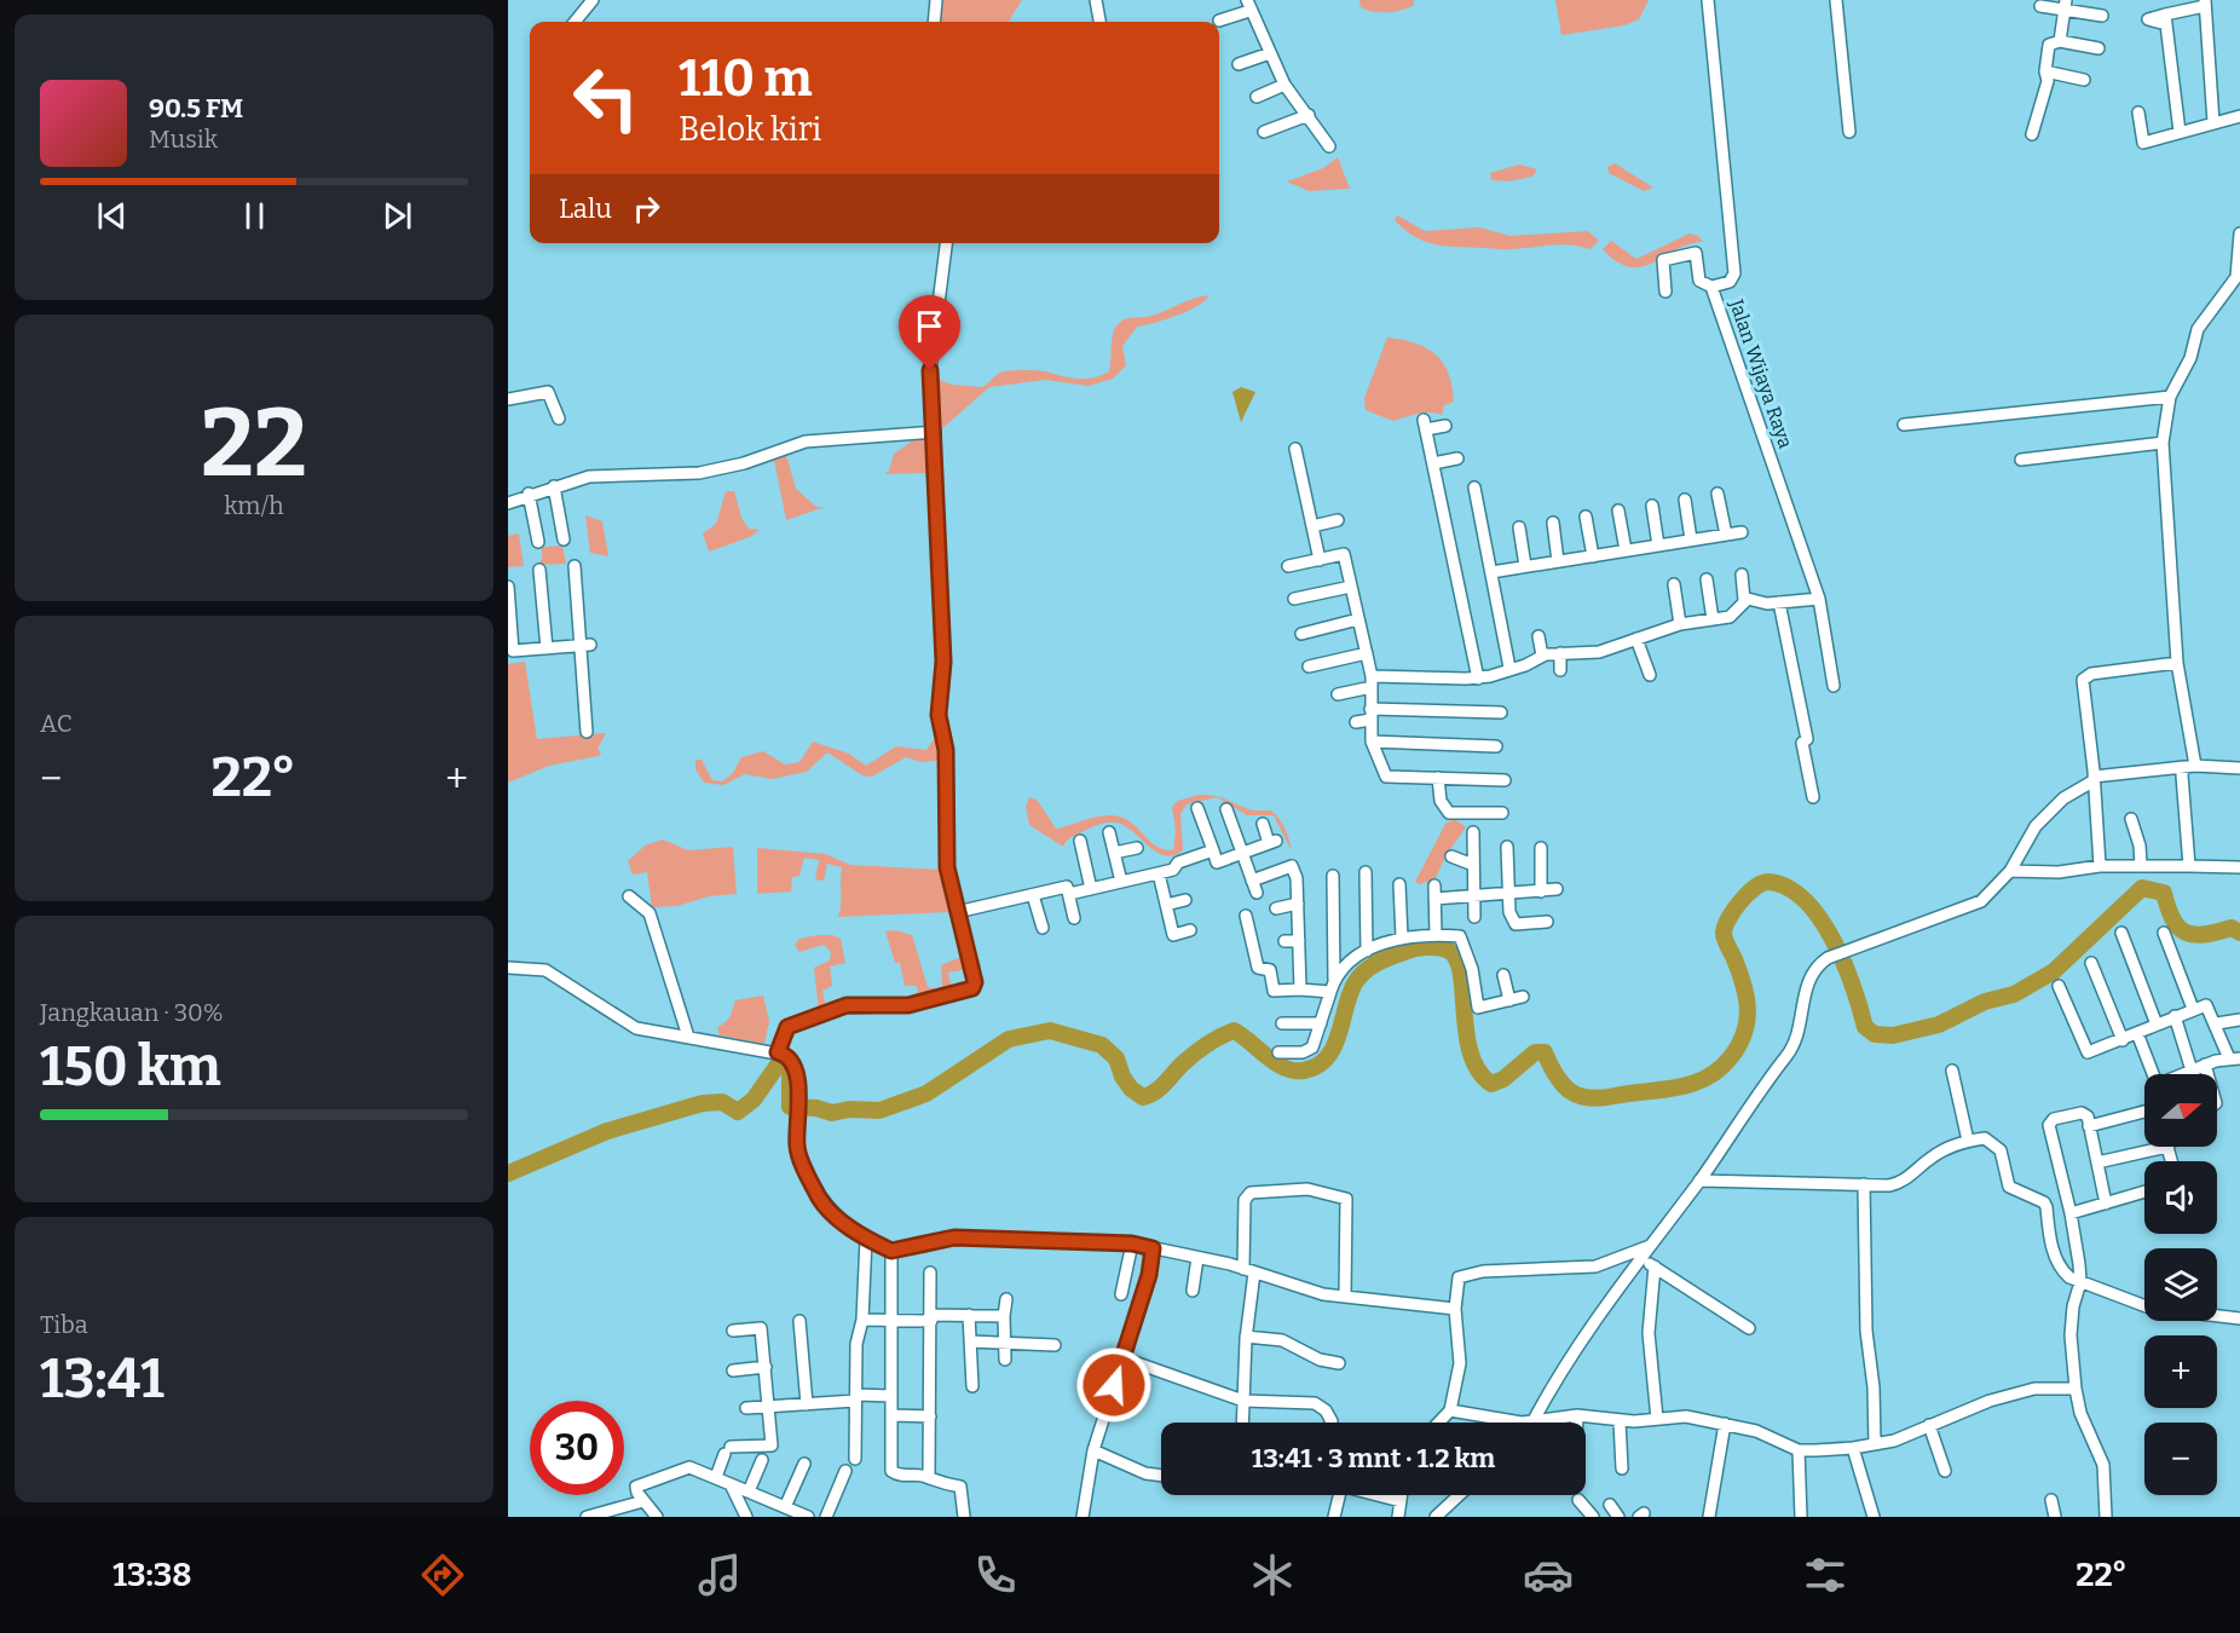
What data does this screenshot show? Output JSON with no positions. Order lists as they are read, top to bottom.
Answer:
{
  "streets": {
    "street": ["Jalan Wijaya Raya"]
  },
  "north": "right",
  "page": {
    "turn": ["110 m", "Belok kiri"],
    "song": ["90.5 FM", "Musik"],
    "then": "Lalu",
    "tile": [
      ["22", "km/h"],
      "AC",
      ["Jangkauan · 30%", "150 km"],
      ["Tiba", "13:41"]
    ],
    "heat": ["−", "22°", "+"],
    "map_buttons": ["+", "−"],
    "limit": "30",
    "trip": "13:41 · 3 mnt · 1.2 km",
    "tabs": ["13:38", "22°"]
  }
}
